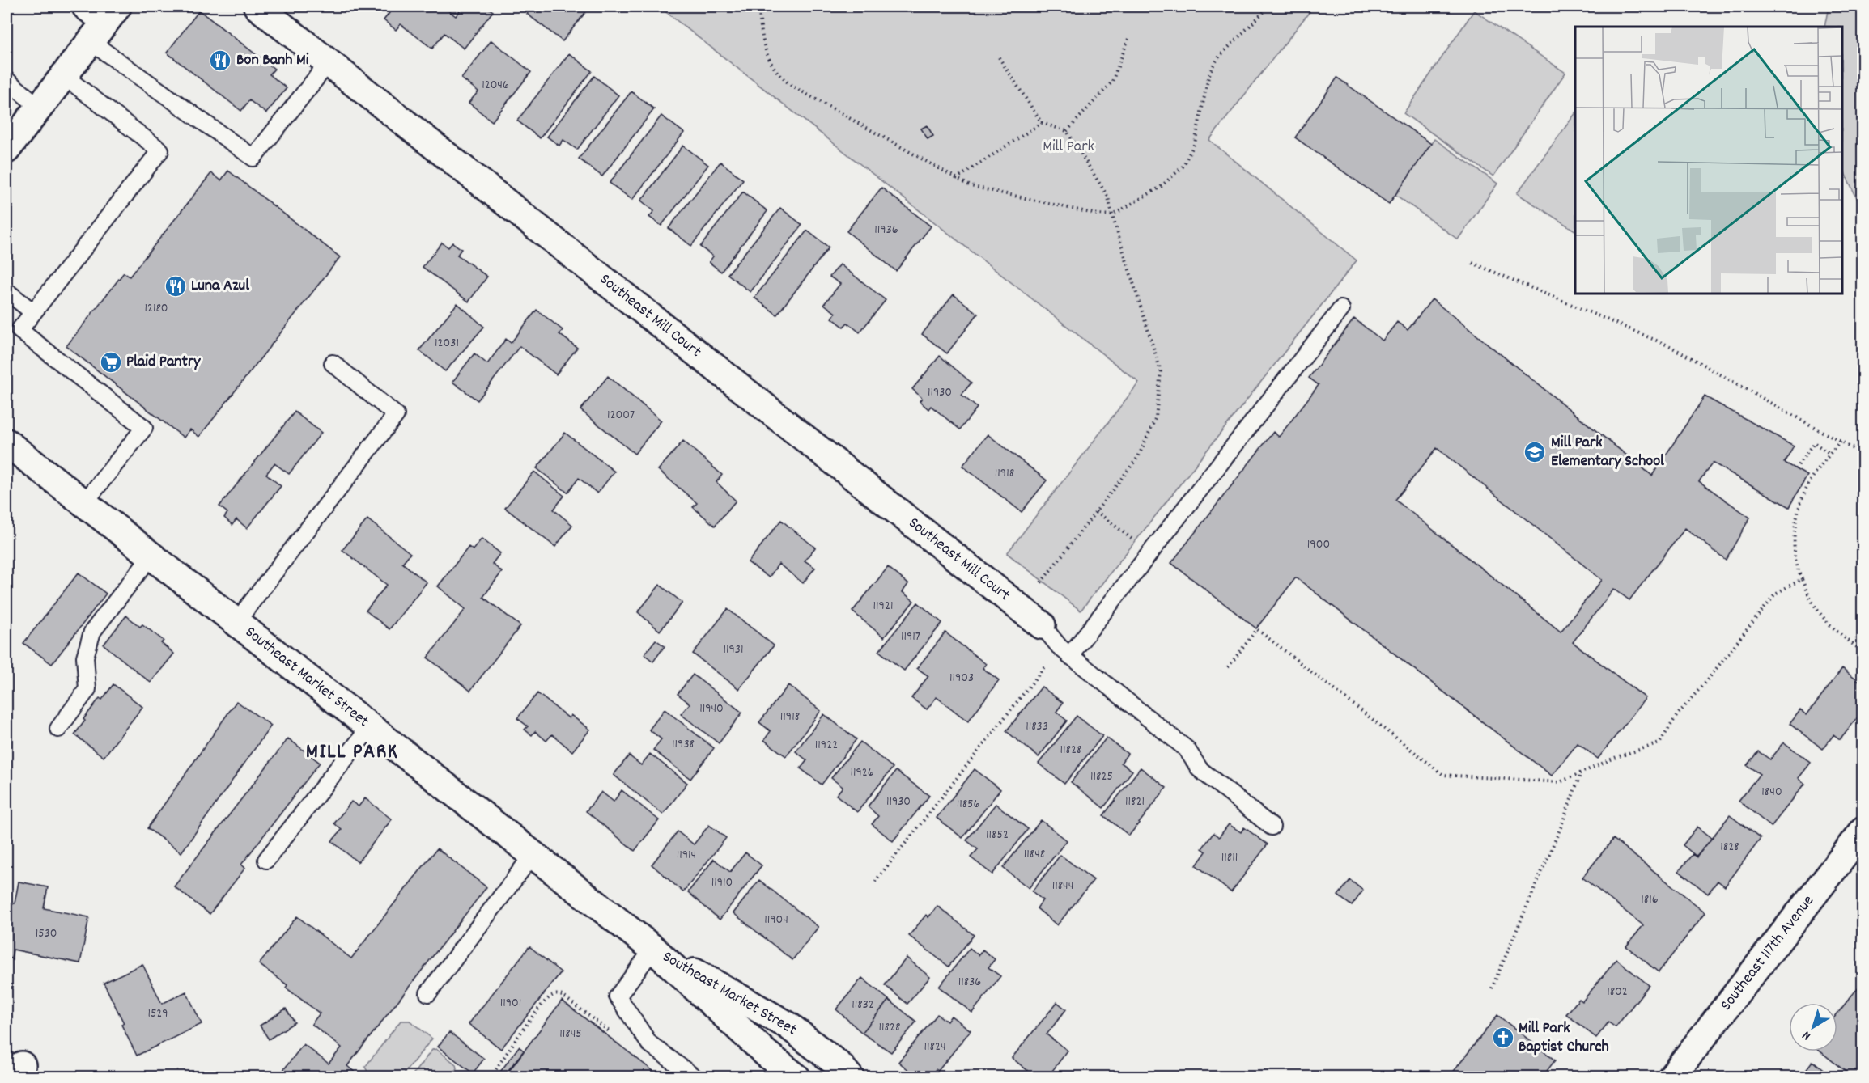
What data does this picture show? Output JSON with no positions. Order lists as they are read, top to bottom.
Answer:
{
  "streets": {
    "street": ["Southeast Mill Court", "Southeast Market Street", "Southeast 117th Avenue"]
  },
  "districts": ["MILL PARK"],
  "parks": ["Mill Park"],
  "places": {
    "restaurant": ["Bon Banh Mi", "Luna Azul"],
    "supermarket": ["Plaid Pantry"],
    "school or university": ["Mill Park Elementary School"],
    "church": ["Mill Park Baptist Church"]
  },
  "house_numbers": [
    "12046",
    "11936",
    "12180",
    "12031",
    "11930",
    "12007",
    "11918",
    "1900",
    "11921",
    "11917",
    "11931",
    "11903",
    "11940",
    "11918",
    "11833",
    "11938",
    "11922",
    "11828",
    "11926",
    "11825",
    "1840",
    "11930",
    "11821",
    "11856",
    "11852",
    "1828",
    "11848",
    "11914",
    "11811",
    "11910",
    "11844",
    "1816",
    "11904",
    "1530",
    "11836",
    "1802",
    "11901",
    "11832",
    "1529",
    "11828",
    "11845",
    "11824"
  ],
  "north": "bottom left"
}
